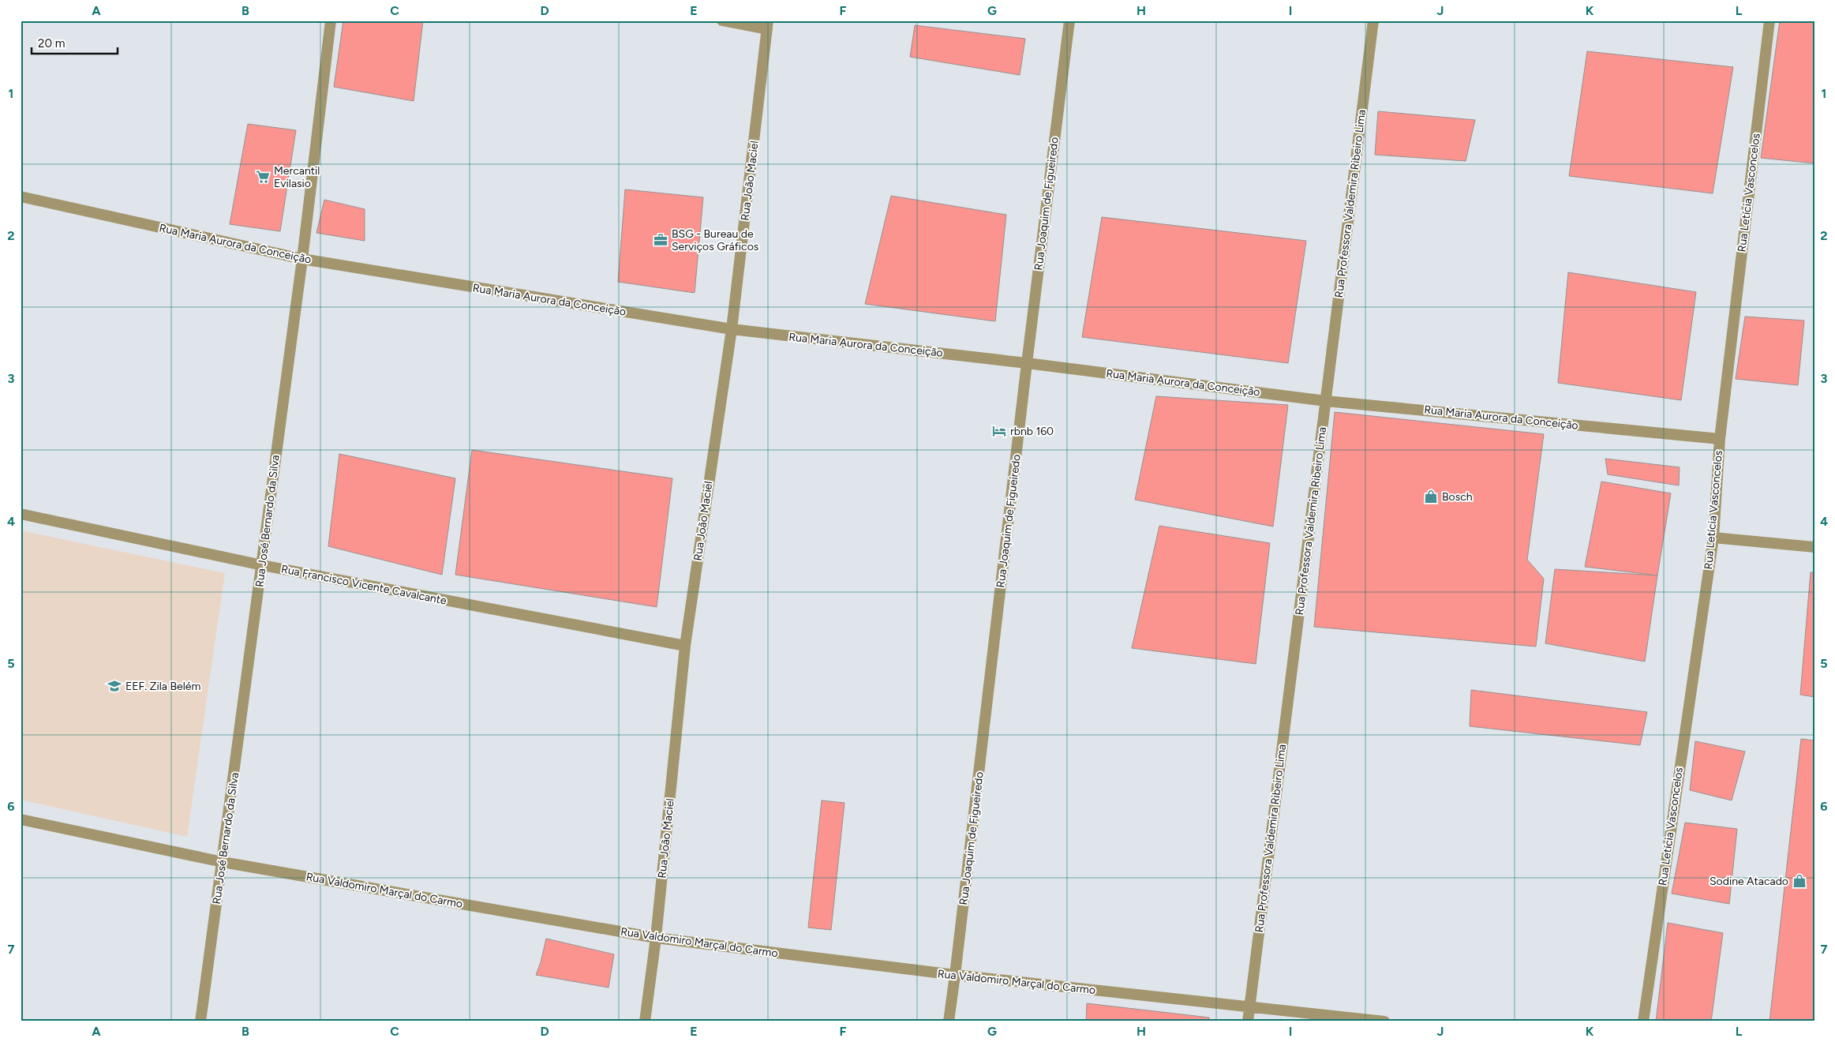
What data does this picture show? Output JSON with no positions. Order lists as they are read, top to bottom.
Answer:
{
  "streets": {
    "street": [
      "Rua João Maciel",
      "Rua Letícia Vasconcelos",
      "Rua Joaquim de Figueiredo",
      "Rua Professora Valdemira Ribeiro Lima",
      "Rua Maria Aurora da Conceição",
      "Rua José Bernardo da Silva",
      "Rua Francisco Vicente Cavalcante",
      "Rua Valdomiro Marçal do Carmo"
    ]
  },
  "crossings": [
    ["Rua João Maciel", "Rua Maria Aurora da Conceição"],
    ["Rua João Maciel", "Rua Francisco Vicente Cavalcante"],
    ["Rua João Maciel", "Rua Valdomiro Marçal do Carmo"],
    ["Rua Letícia Vasconcelos", "Rua Maria Aurora da Conceição"],
    ["Rua Joaquim de Figueiredo", "Rua Maria Aurora da Conceição"],
    ["Rua Joaquim de Figueiredo", "Rua Valdomiro Marçal do Carmo"],
    ["Rua Professora Valdemira Ribeiro Lima", "Rua Maria Aurora da Conceição"],
    ["Rua Professora Valdemira Ribeiro Lima", "Rua Valdomiro Marçal do Carmo"],
    ["Rua Maria Aurora da Conceição", "Rua José Bernardo da Silva"],
    ["Rua José Bernardo da Silva", "Rua Francisco Vicente Cavalcante"],
    ["Rua José Bernardo da Silva", "Rua Valdomiro Marçal do Carmo"]
  ],
  "places": {
    "supermarket": ["Mercantil Evilasio"],
    "office": ["BSG - Bureau de Serviços Gráficos"],
    "hotel": ["rbnb 160"],
    "shop": ["Bosch", "Sodine Atacado"],
    "school or university": ["EEF. Zila Belém"]
  },
  "scale_bar": "20 m",
  "grid": {
    "columns": [
      "A",
      "B",
      "C",
      "D",
      "E",
      "F",
      "G",
      "H",
      "I",
      "J",
      "K",
      "L"
    ],
    "rows": [
      "1",
      "2",
      "3",
      "4",
      "5",
      "6",
      "7"
    ]
  }
}
